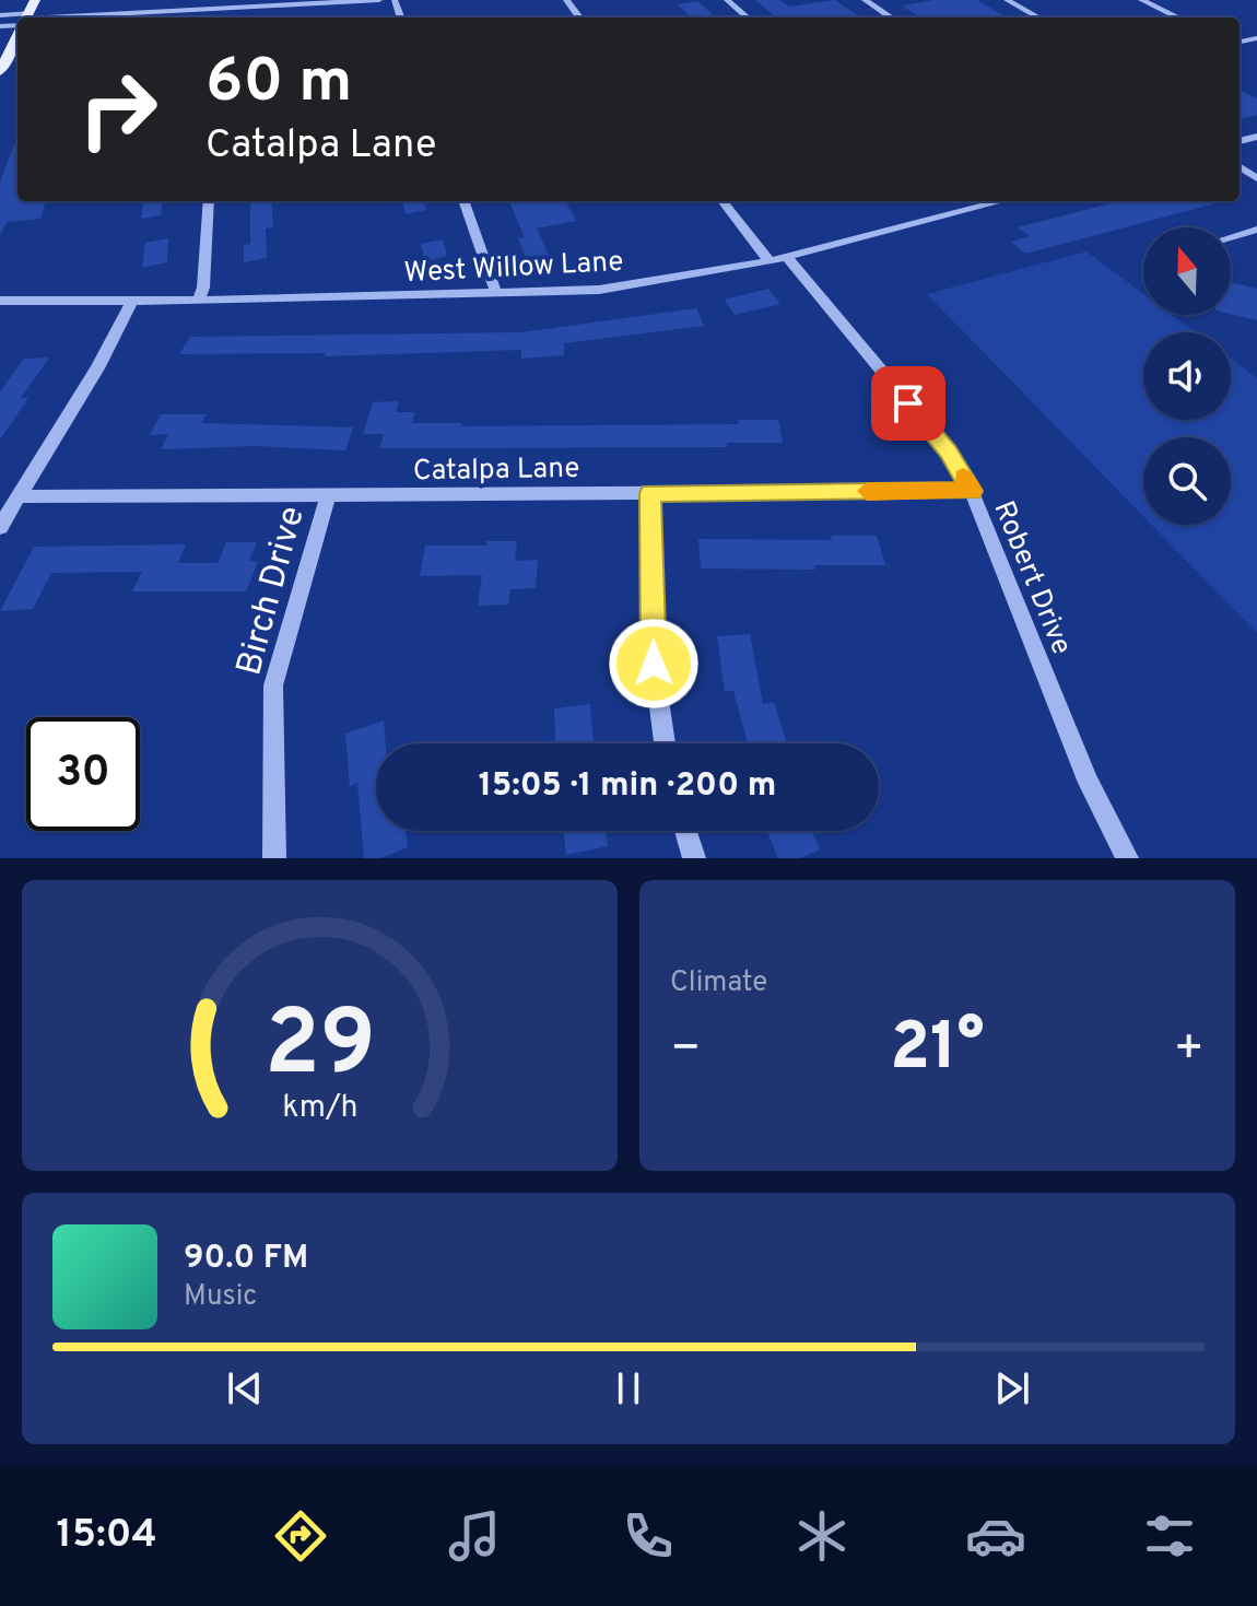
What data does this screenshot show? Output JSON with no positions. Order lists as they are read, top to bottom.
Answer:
{
  "streets": {
    "street": [
      "West Willow Lane",
      "Catalpa Lane",
      "Robert Drive",
      "Birch Drive"
    ]
  },
  "crossings": [
    ["West Willow Lane", "Robert Drive"],
    ["Catalpa Lane", "Robert Drive"],
    ["Catalpa Lane", "Birch Drive"]
  ],
  "north": "top",
  "page": {
    "turn": ["60 m", "Catalpa Lane"],
    "limit": "30",
    "trip": "15:05 · 1 min · 200 m",
    "tile": "Climate",
    "heat": ["−", "21°", "+"],
    "song": ["90.0 FM", "Music"],
    "tabs": "15:04",
    "gauge": ["29", "km/h"]
  }
}
